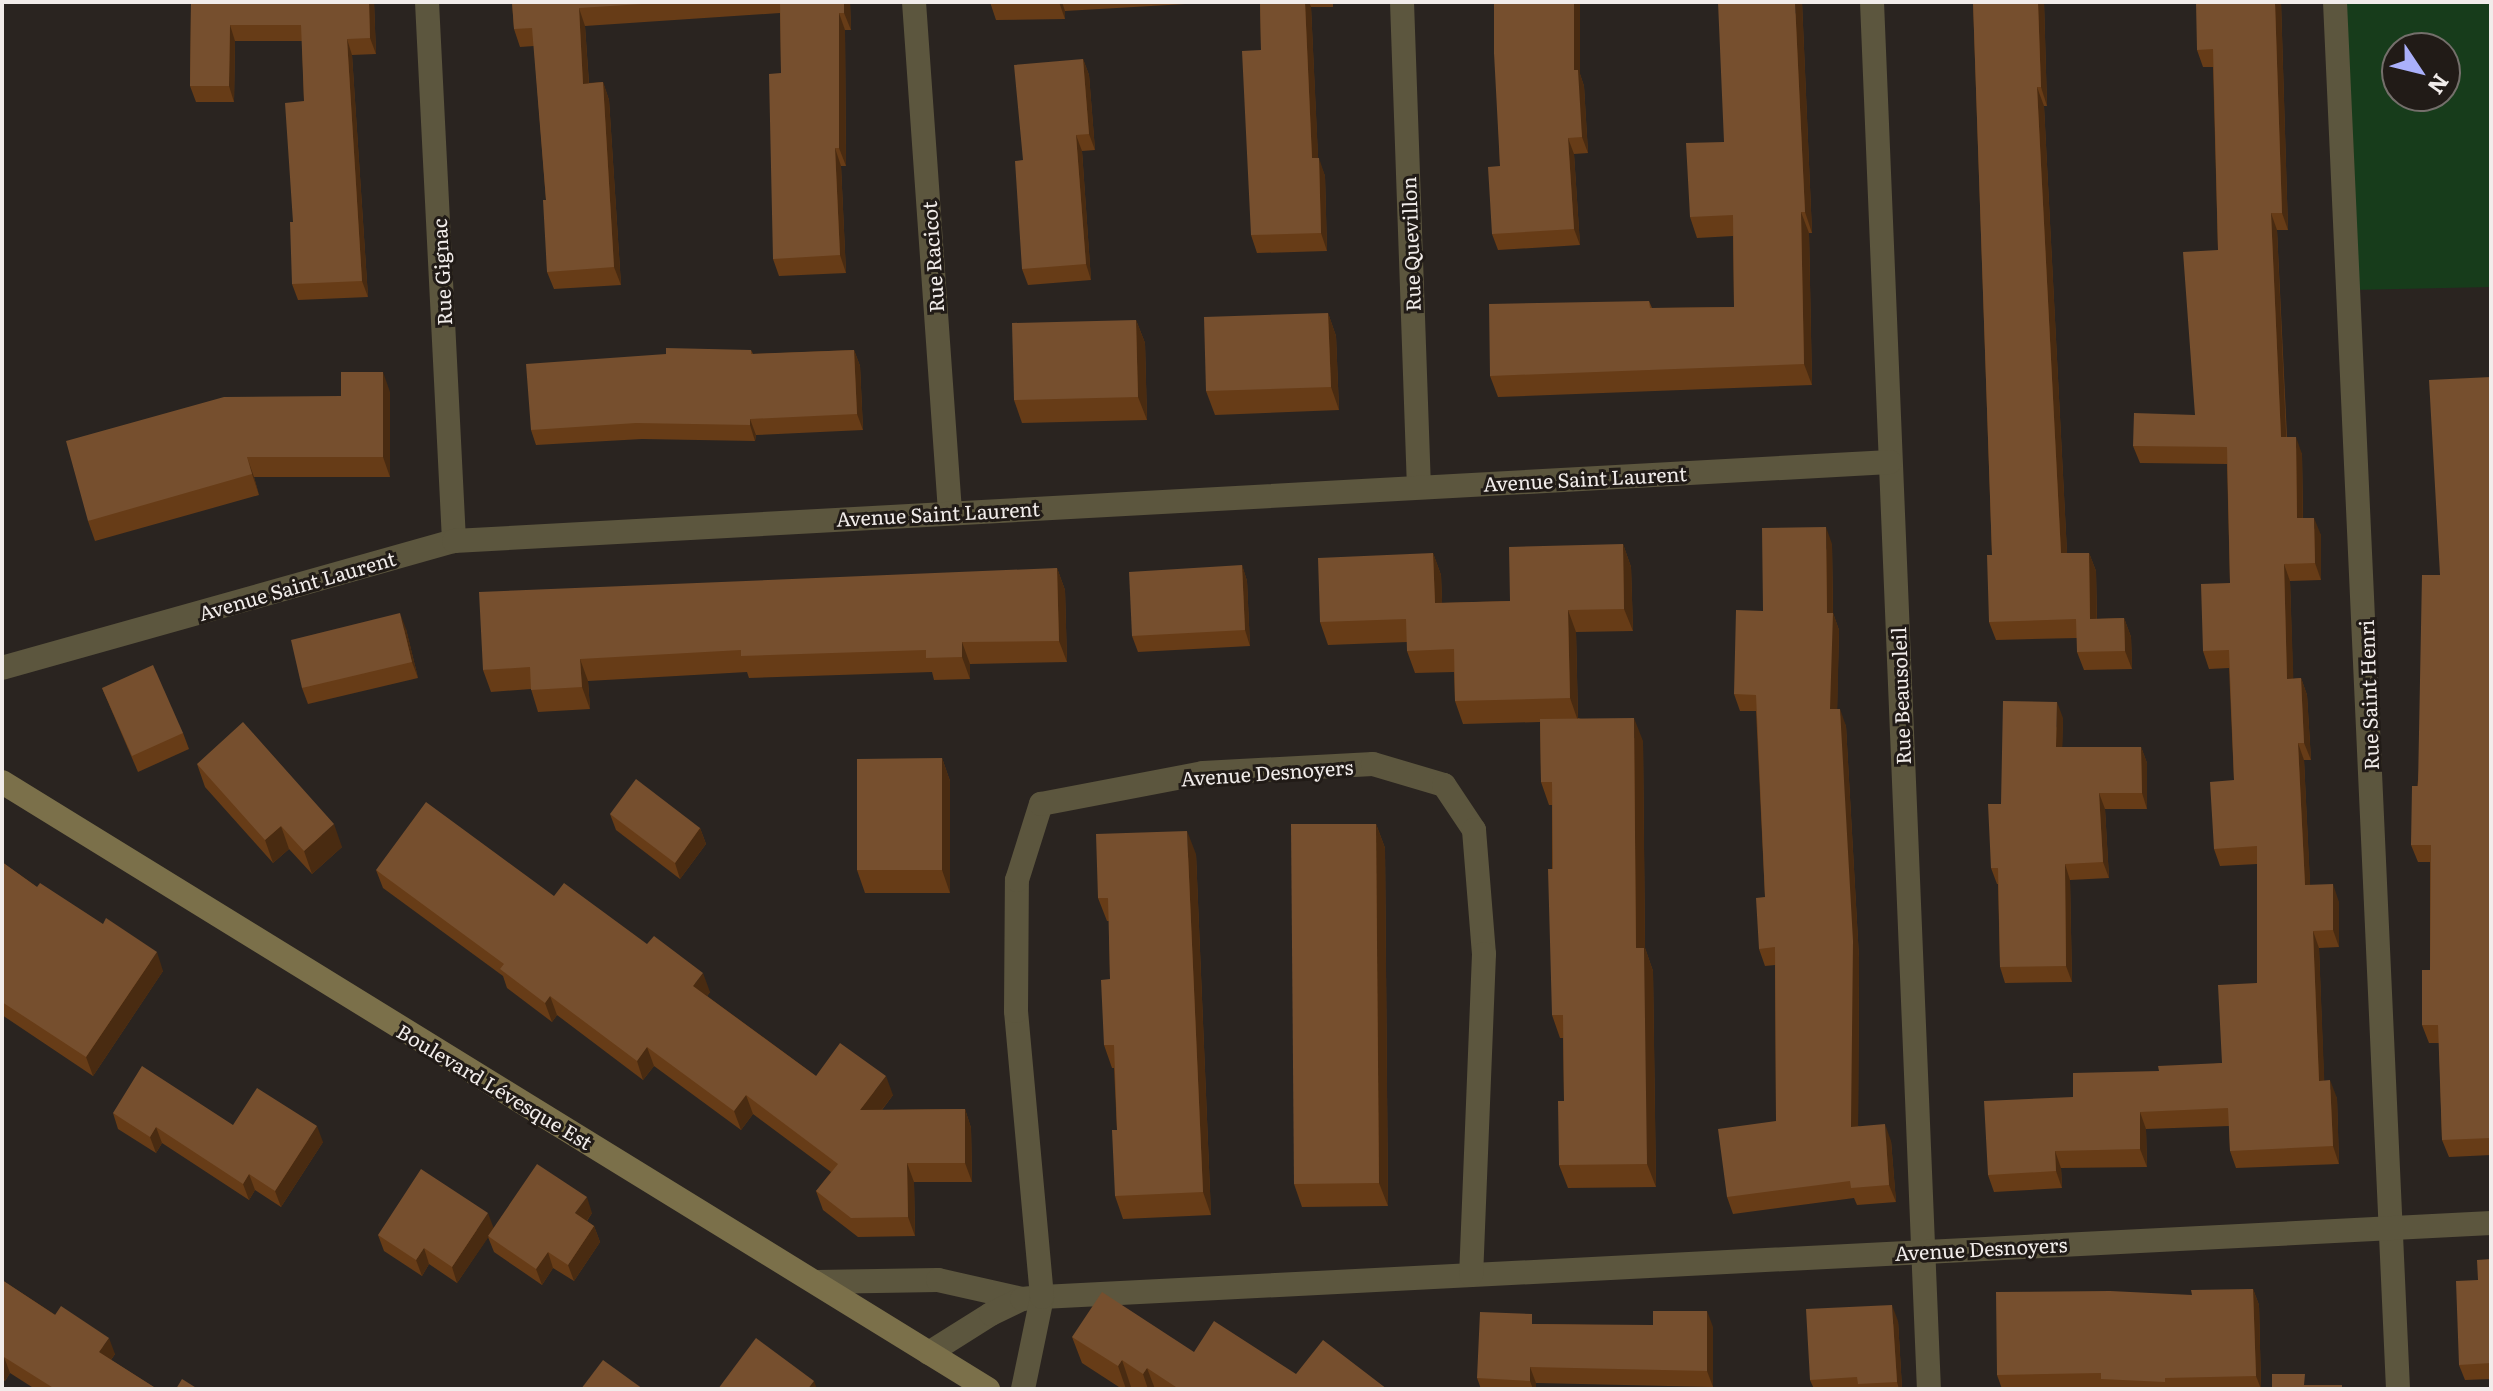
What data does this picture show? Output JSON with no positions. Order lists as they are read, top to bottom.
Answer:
{
  "streets": {
    "street": [
      "Rue Quevillon",
      "Rue Racicot",
      "Rue Gignac",
      "Avenue Saint Laurent",
      "Rue Saint Henri",
      "Rue Beausoleil",
      "Avenue Desnoyers",
      "Boulevard Lévesque Est"
    ]
  },
  "crossings": [
    ["Rue Quevillon", "Avenue Saint Laurent"],
    ["Rue Racicot", "Avenue Saint Laurent"],
    ["Rue Gignac", "Avenue Saint Laurent"],
    ["Avenue Saint Laurent", "Rue Beausoleil"],
    ["Rue Saint Henri", "Avenue Desnoyers"],
    ["Rue Beausoleil", "Avenue Desnoyers"],
    ["Avenue Desnoyers", "Boulevard Lévesque Est"]
  ],
  "north": "bottom right"
}
